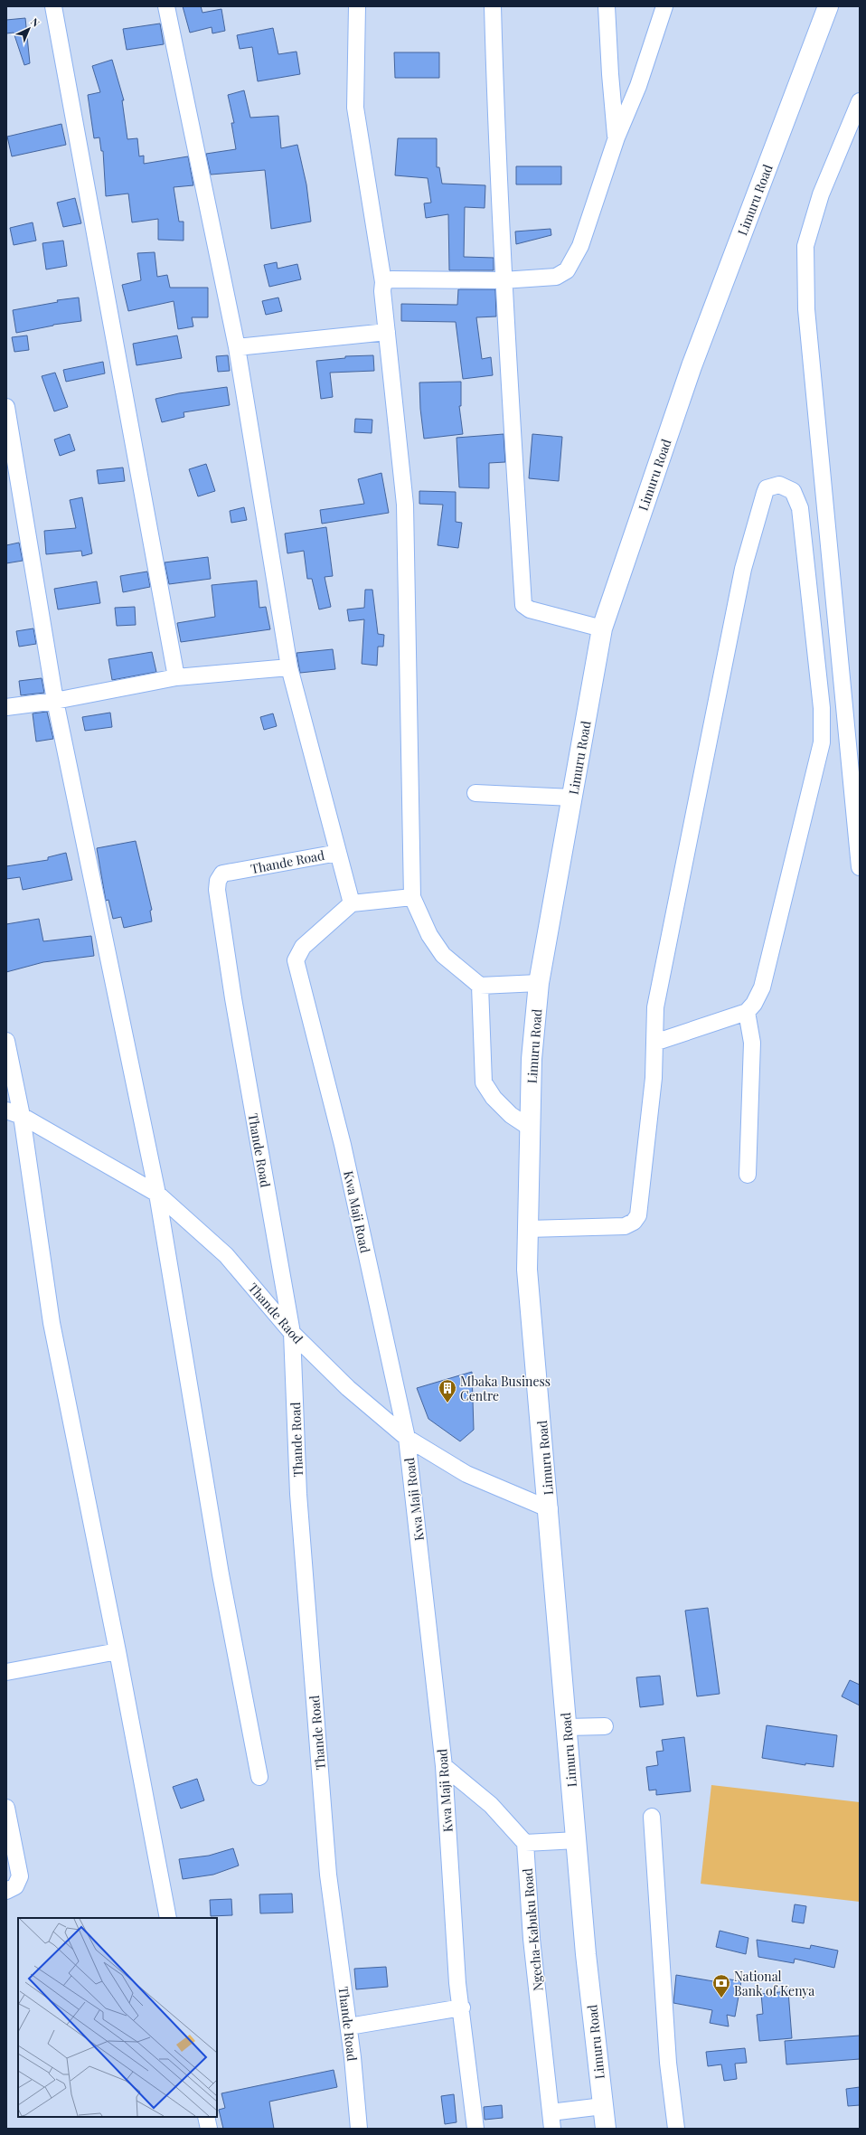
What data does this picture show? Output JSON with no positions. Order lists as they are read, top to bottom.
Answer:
{
  "streets": {
    "highway": ["Limuru Road"],
    "street": [
      "Thande Road",
      "Kwa Maji Road",
      "Thande Raod",
      "Ngecha-Kabuku Road"
    ]
  },
  "crossings": [
    ["Limuru Road", "Thande Raod"],
    ["Thande Road", "Thande Raod"],
    ["Kwa Maji Road", "Thande Raod"]
  ],
  "places": {
    "building": ["Mbaka Business Centre"],
    "bank": ["National Bank of Kenya"]
  },
  "north": "top right"
}
